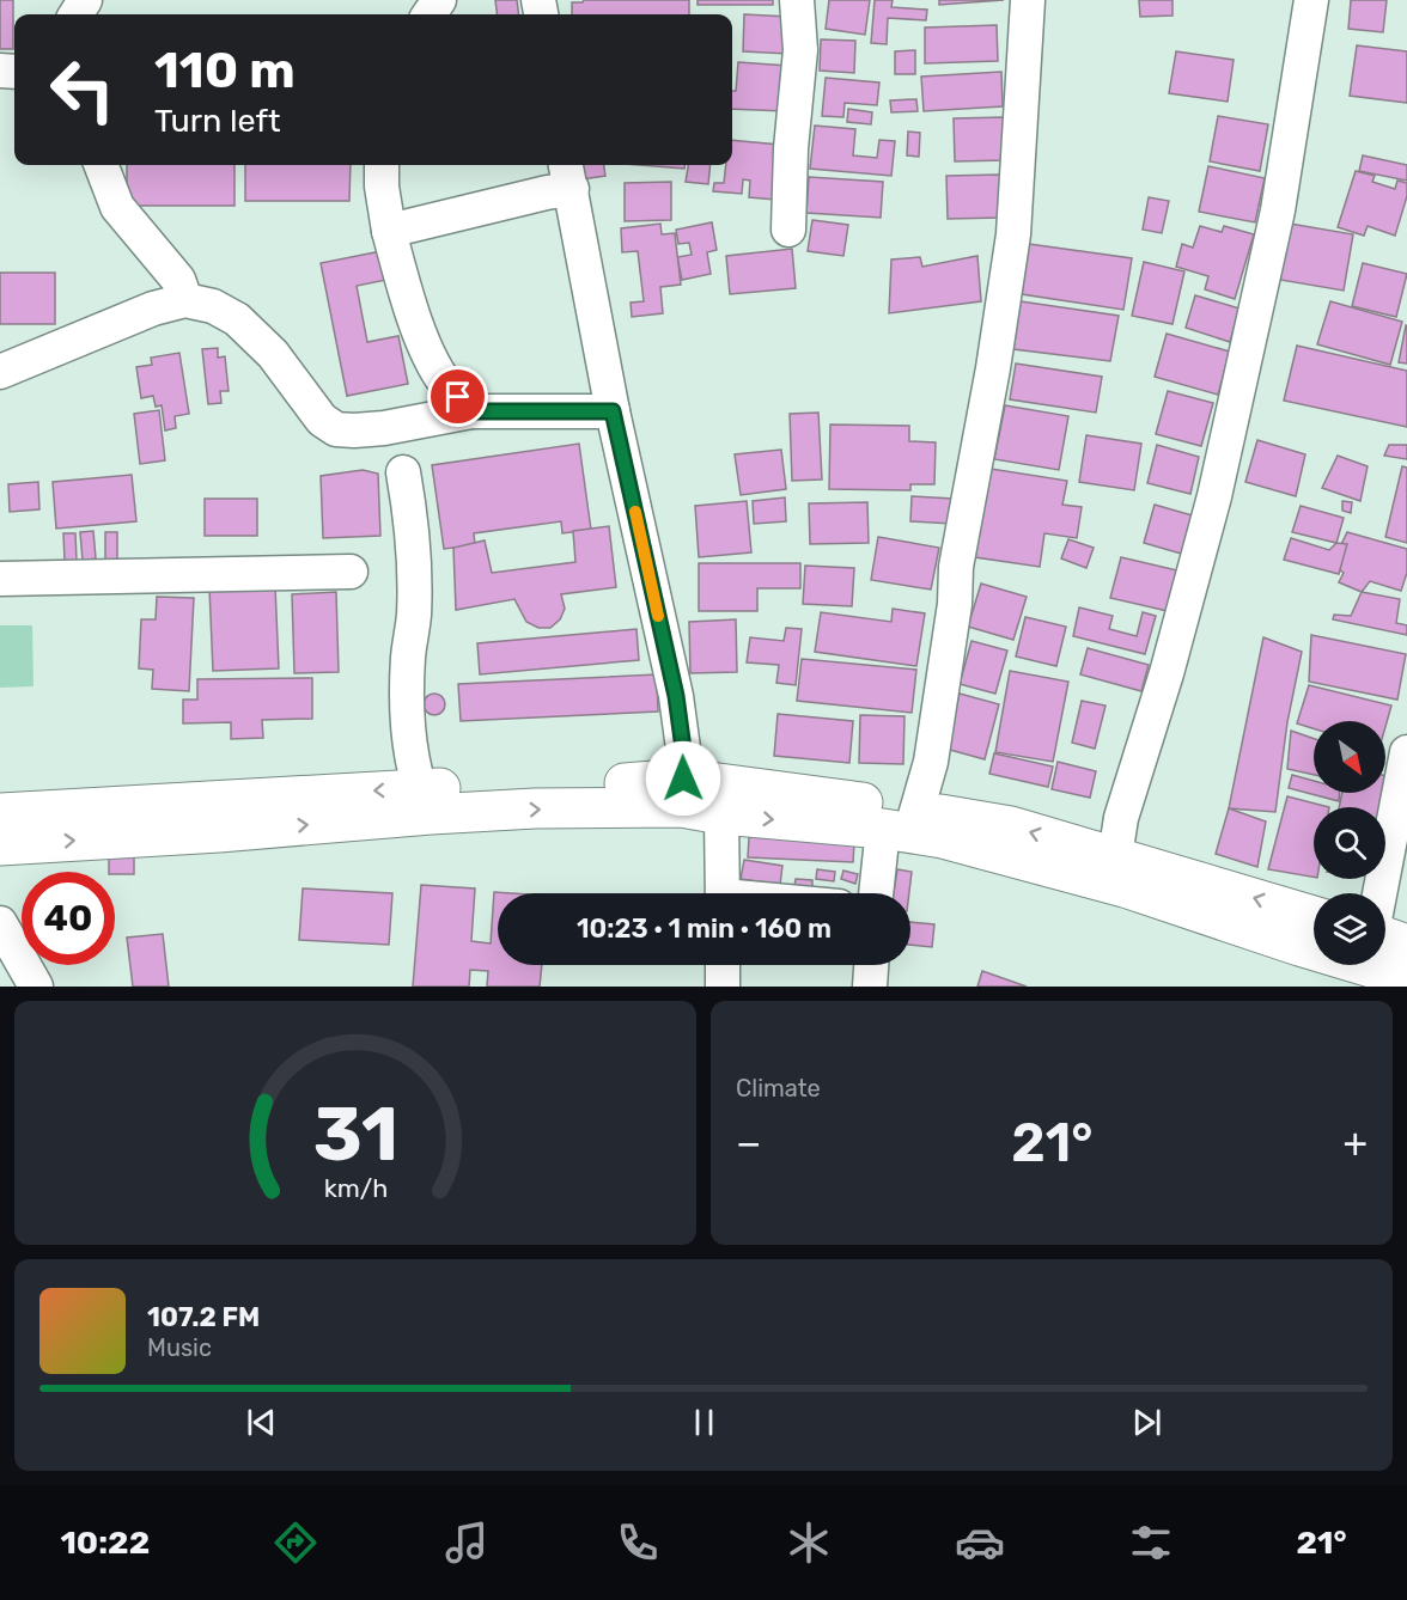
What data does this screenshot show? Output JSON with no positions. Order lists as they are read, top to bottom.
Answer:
{
  "north": "bottom right",
  "page": {
    "turn": ["110 m", "Turn left"],
    "limit": "40",
    "trip": "10:23 · 1 min · 160 m",
    "tile": "Climate",
    "heat": ["−", "21°", "+"],
    "song": ["107.2 FM", "Music"],
    "tabs": ["10:22", "21°"],
    "gauge": ["31", "km/h"]
  }
}
